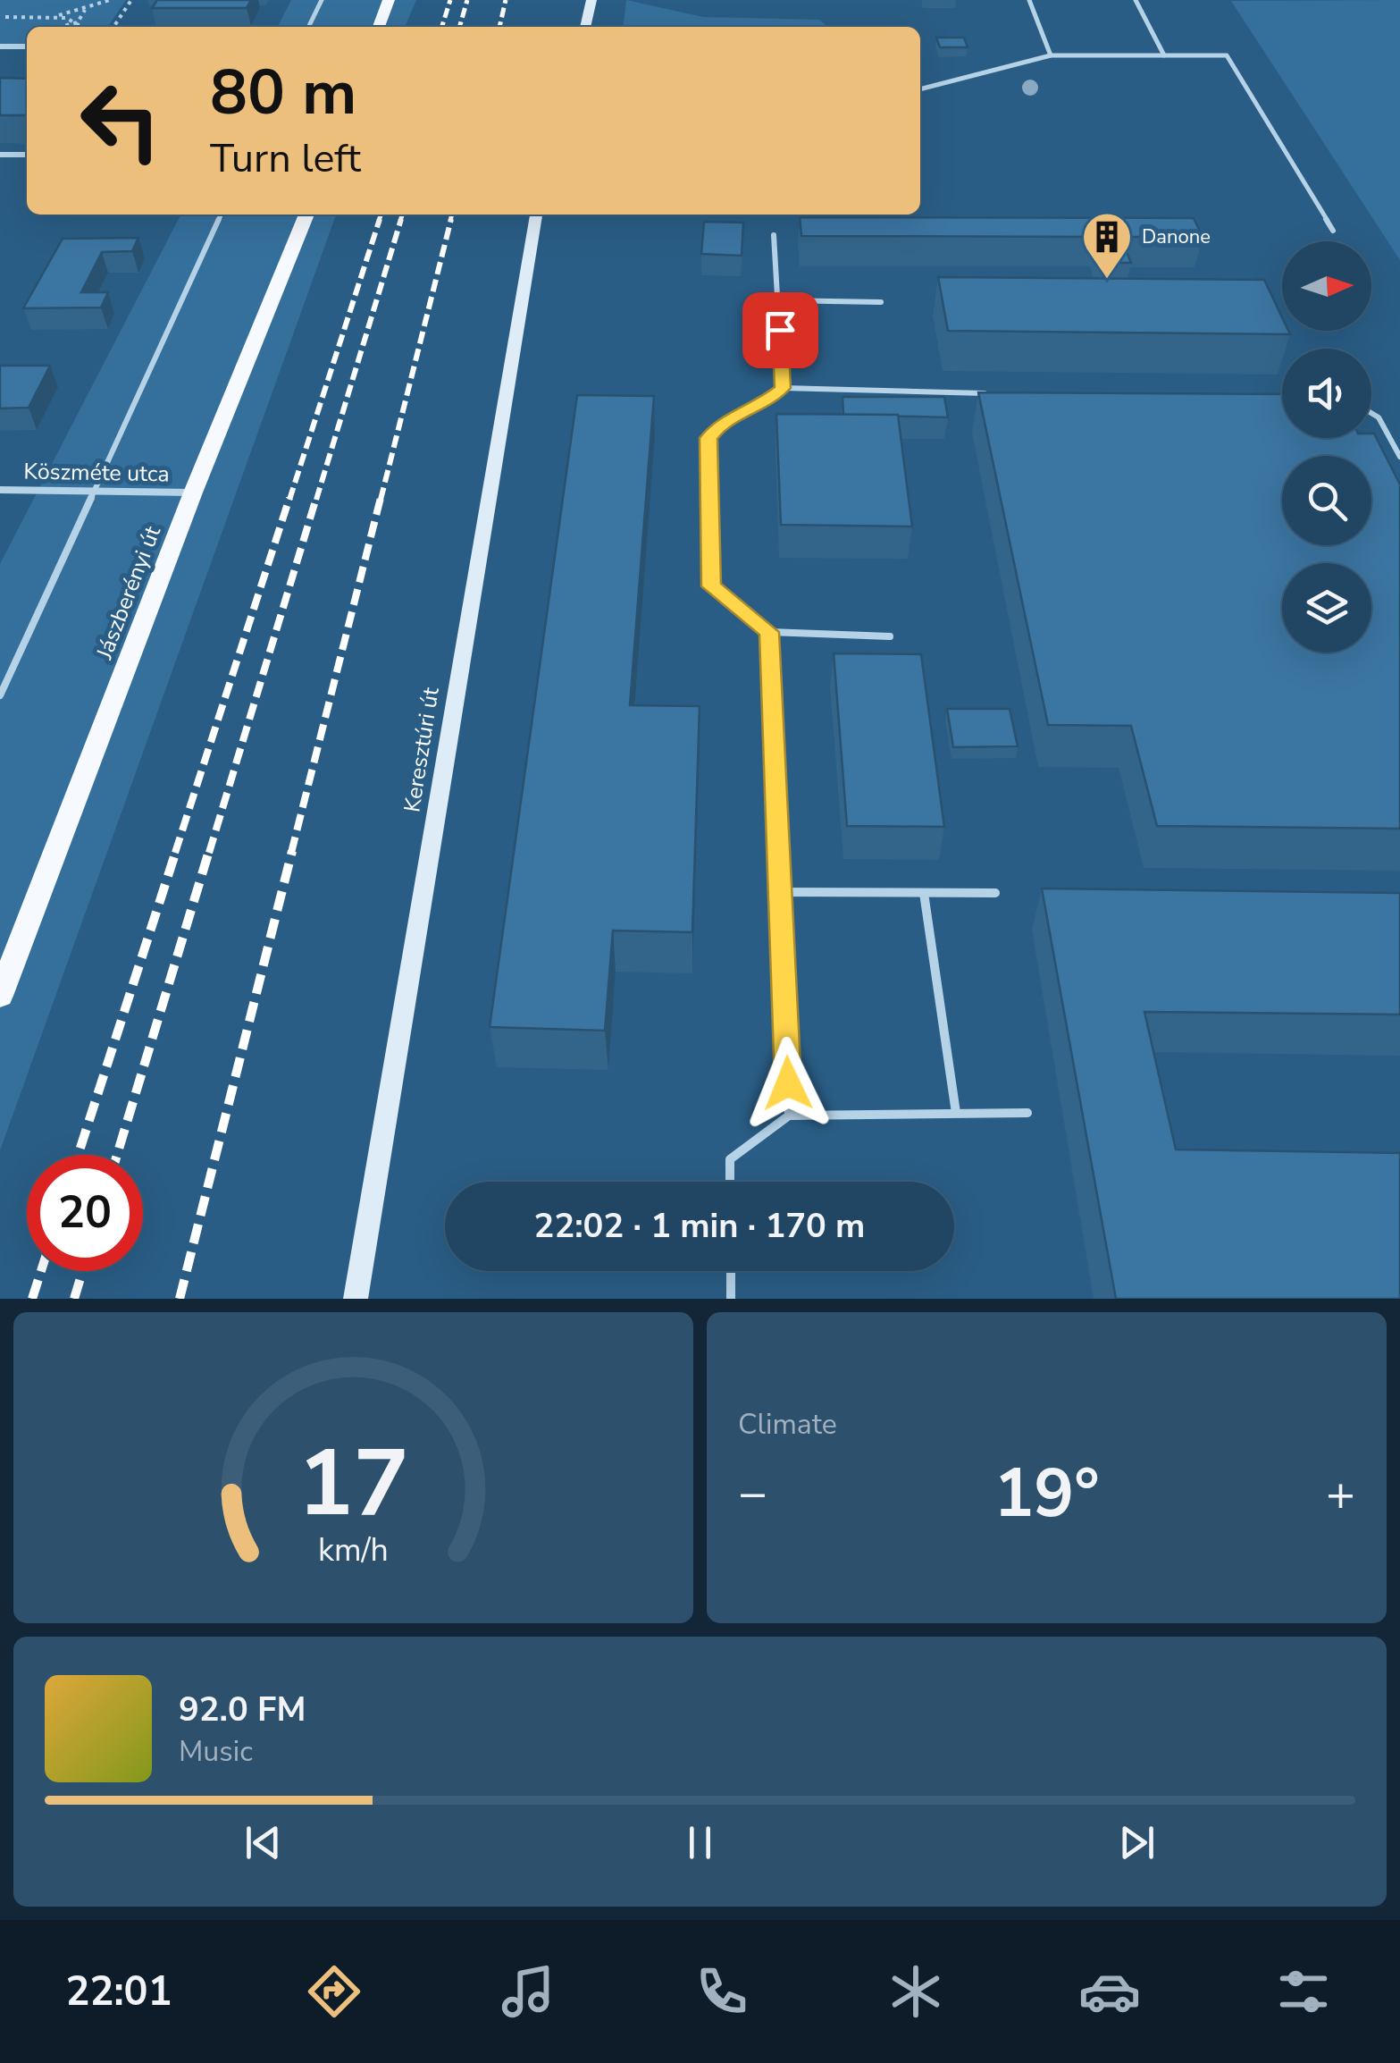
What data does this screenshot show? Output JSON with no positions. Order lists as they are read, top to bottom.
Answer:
{
  "streets": {
    "main road": ["Jászberényi út", "Keresztúri út"],
    "street": ["Köszméte utca"]
  },
  "crossings": [
    ["Köszméte utca", "Jászberényi út"]
  ],
  "places": {
    "building": ["Danone"]
  },
  "north": "right",
  "page": {
    "turn": ["80 m", "Turn left"],
    "limit": "20",
    "trip": "22:02 · 1 min · 170 m",
    "tile": "Climate",
    "heat": ["−", "19°", "+"],
    "song": ["92.0 FM", "Music"],
    "tabs": "22:01",
    "gauge": ["17", "km/h"]
  }
}
